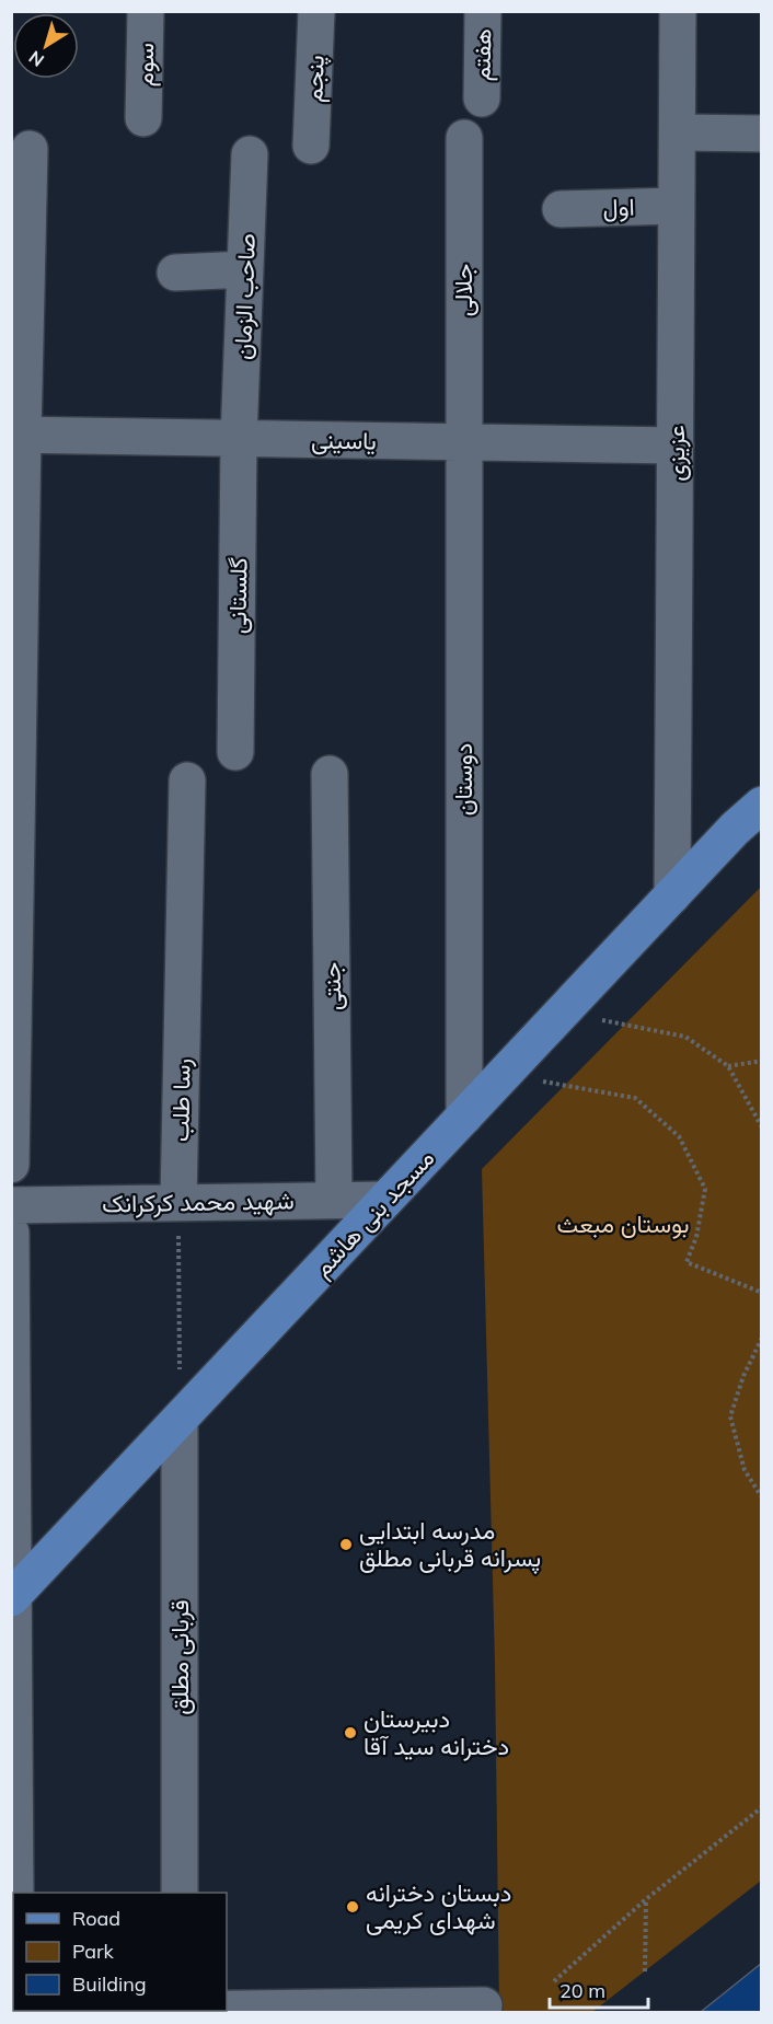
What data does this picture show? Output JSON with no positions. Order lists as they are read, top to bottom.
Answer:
{
  "streets": {
    "main road": ["مسجد بنی هاشم"],
    "street": [
      "هفتم",
      "سوم",
      "پنجم",
      "اول",
      "جلالی",
      "صاحب الزمان",
      "یاسینی",
      "عزیزی",
      "گلستانی",
      "دوستان",
      "جنتی",
      "رسا طلب",
      "شهید محمد کرکرانک",
      "قربانی مطلق"
    ]
  },
  "crossings": [
    ["اول", "عزیزی"],
    ["جلالی", "یاسینی"],
    ["جلالی", "دوستان"],
    ["صاحب الزمان", "یاسینی"],
    ["صاحب الزمان", "گلستانی"],
    ["یاسینی", "عزیزی"],
    ["یاسینی", "گلستانی"],
    ["یاسینی", "دوستان"],
    ["عزیزی", "مسجد بنی هاشم"],
    ["دوستان", "مسجد بنی هاشم"],
    ["جنتی", "شهید محمد کرکرانک"],
    ["رسا طلب", "شهید محمد کرکرانک"],
    ["شهید محمد کرکرانک", "مسجد بنی هاشم"],
    ["مسجد بنی هاشم", "قربانی مطلق"]
  ],
  "parks": ["بوستان مبعث"],
  "places": ["مدرسه ابتدایی پسرانه قربانی مطلق", "دبیرستان دخترانه سید آقا", "دبستان دخترانه شهدای کریمی"],
  "legend": ["Road", "Park", "Building"],
  "scale_bar": "20 m",
  "north": "bottom left"
}
